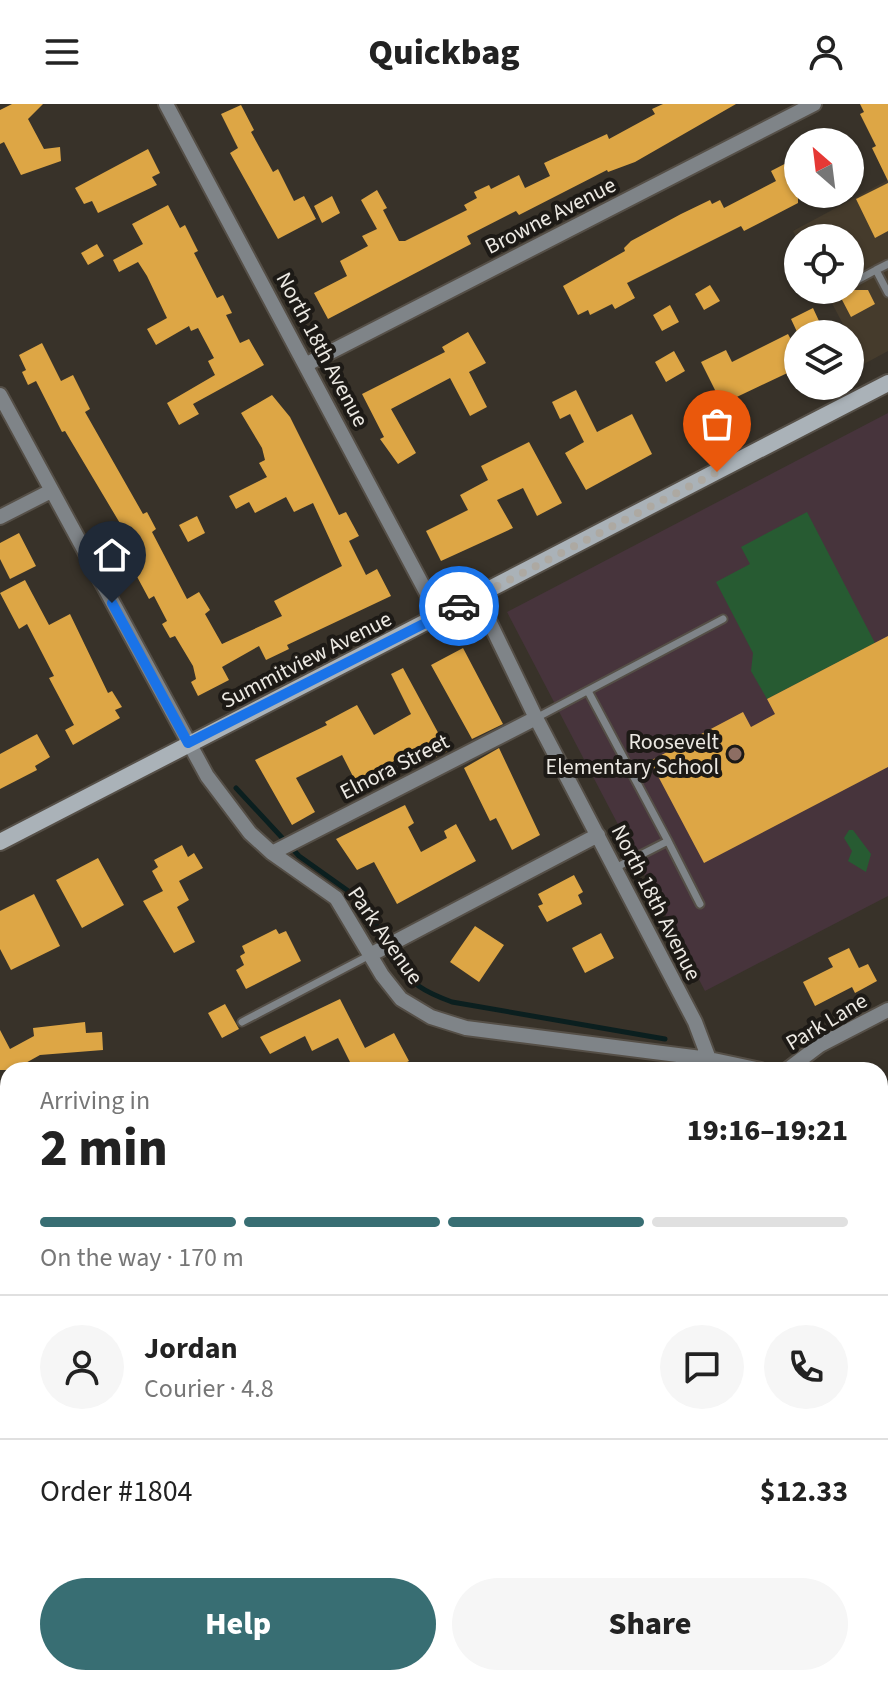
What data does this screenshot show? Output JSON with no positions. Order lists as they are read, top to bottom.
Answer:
{
  "streets": {
    "main road": ["Summitview Avenue"],
    "street": [
      "Browne Avenue",
      "North 18th Avenue",
      "Elnora Street",
      "Park Avenue",
      "Park Lane"
    ]
  },
  "crossings": [
    ["Browne Avenue", "North 18th Avenue"],
    ["North 18th Avenue", "Summitview Avenue"],
    ["North 18th Avenue", "Elnora Street"],
    ["North 18th Avenue", "Park Avenue"],
    ["Summitview Avenue", "Park Avenue"],
    ["Elnora Street", "Park Avenue"]
  ],
  "places": ["Roosevelt Elementary School"],
  "north": "top left",
  "page": {
    "header": "Quickbag",
    "heading": ["2 min", "Arriving in", "19:16–19:21"],
    "panel": [
      "Jordan",
      "Courier · 4.8",
      "Order #1804",
      "$12.33"
    ],
    "bar": "On the way · 170 m",
    "buttons": ["Help", "Share"]
  }
}
